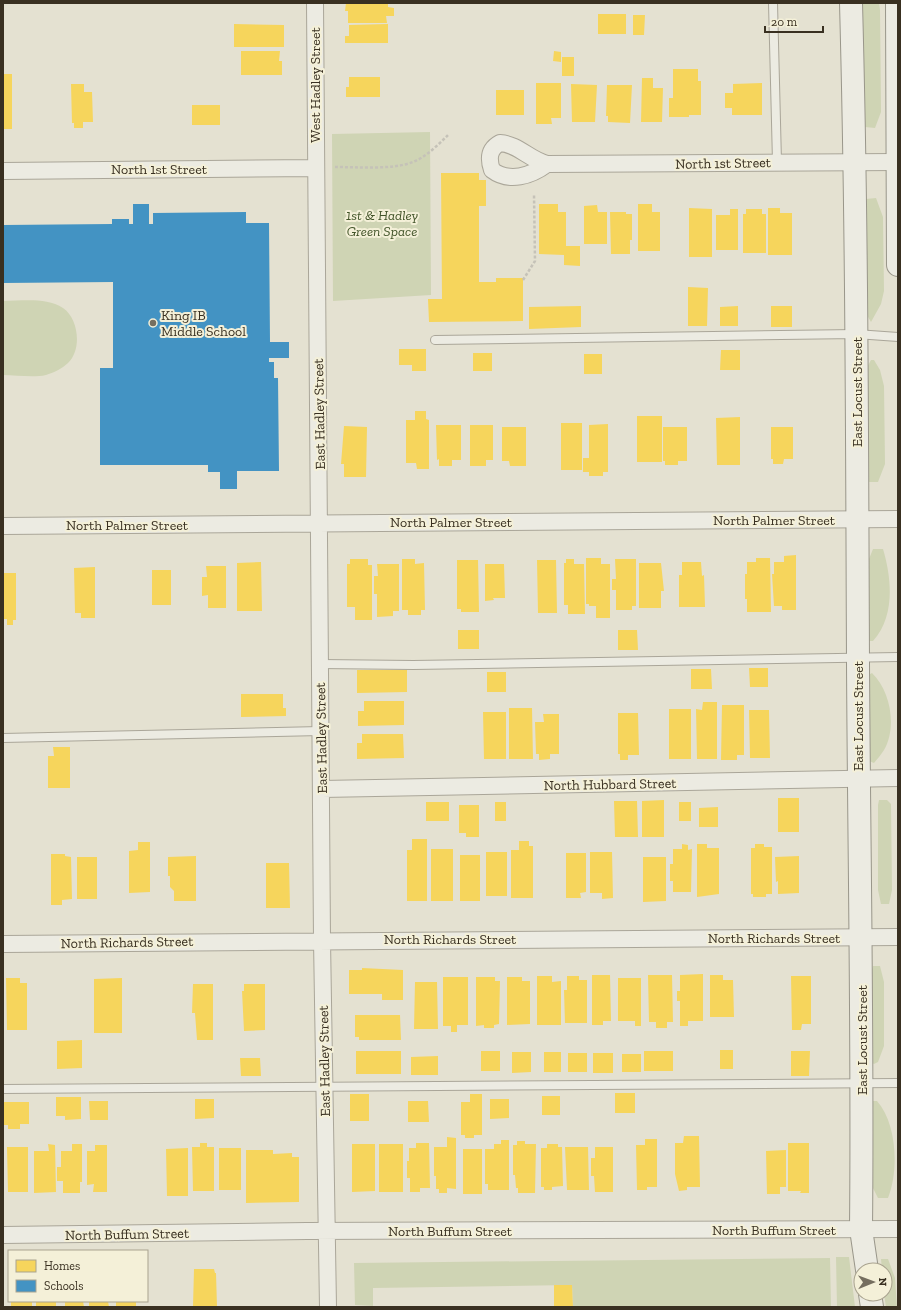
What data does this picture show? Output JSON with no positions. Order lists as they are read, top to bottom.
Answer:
{
  "streets": {
    "main road": ["East Locust Street"],
    "street": [
      "West Hadley Street",
      "North 1st Street",
      "East Hadley Street",
      "North Palmer Street",
      "North Hubbard Street",
      "North Richards Street",
      "North Buffum Street"
    ]
  },
  "crossings": [
    ["West Hadley Street", "North 1st Street"],
    ["West Hadley Street", "East Hadley Street"],
    ["North 1st Street", "East Locust Street"],
    ["North 1st Street", "East Hadley Street"],
    ["East Locust Street", "North Palmer Street"],
    ["East Locust Street", "North Hubbard Street"],
    ["East Locust Street", "North Richards Street"],
    ["East Locust Street", "North Buffum Street"],
    ["East Hadley Street", "North Palmer Street"],
    ["East Hadley Street", "North Hubbard Street"],
    ["East Hadley Street", "North Richards Street"],
    ["East Hadley Street", "North Buffum Street"]
  ],
  "parks": ["1st & Hadley Green Space"],
  "places": ["King IB Middle School"],
  "legend": ["Homes", "Schools"],
  "scale_bar": "20 m",
  "north": "right"
}
